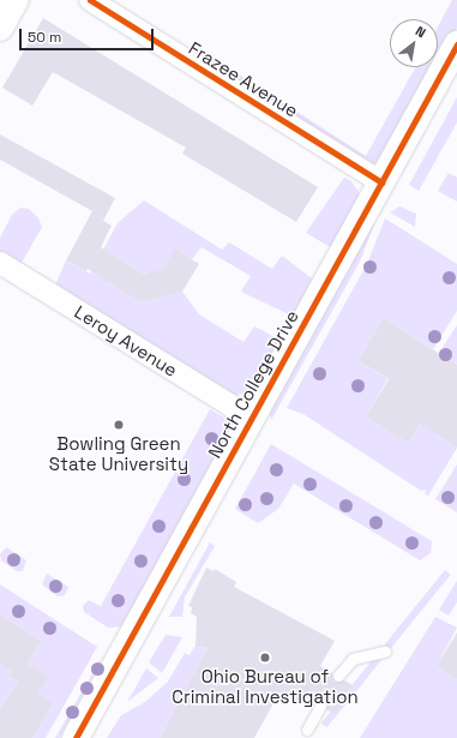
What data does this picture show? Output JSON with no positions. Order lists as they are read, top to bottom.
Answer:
{
  "streets": {
    "street": ["Frazee Avenue", "Leroy Avenue", "North College Drive"]
  },
  "crossings": [
    ["Frazee Avenue", "North College Drive"],
    ["Leroy Avenue", "North College Drive"]
  ],
  "places": ["Bowling Green State University", "Ohio Bureau of Criminal Investigation"],
  "scale_bar": "50 m",
  "north": "top right"
}
